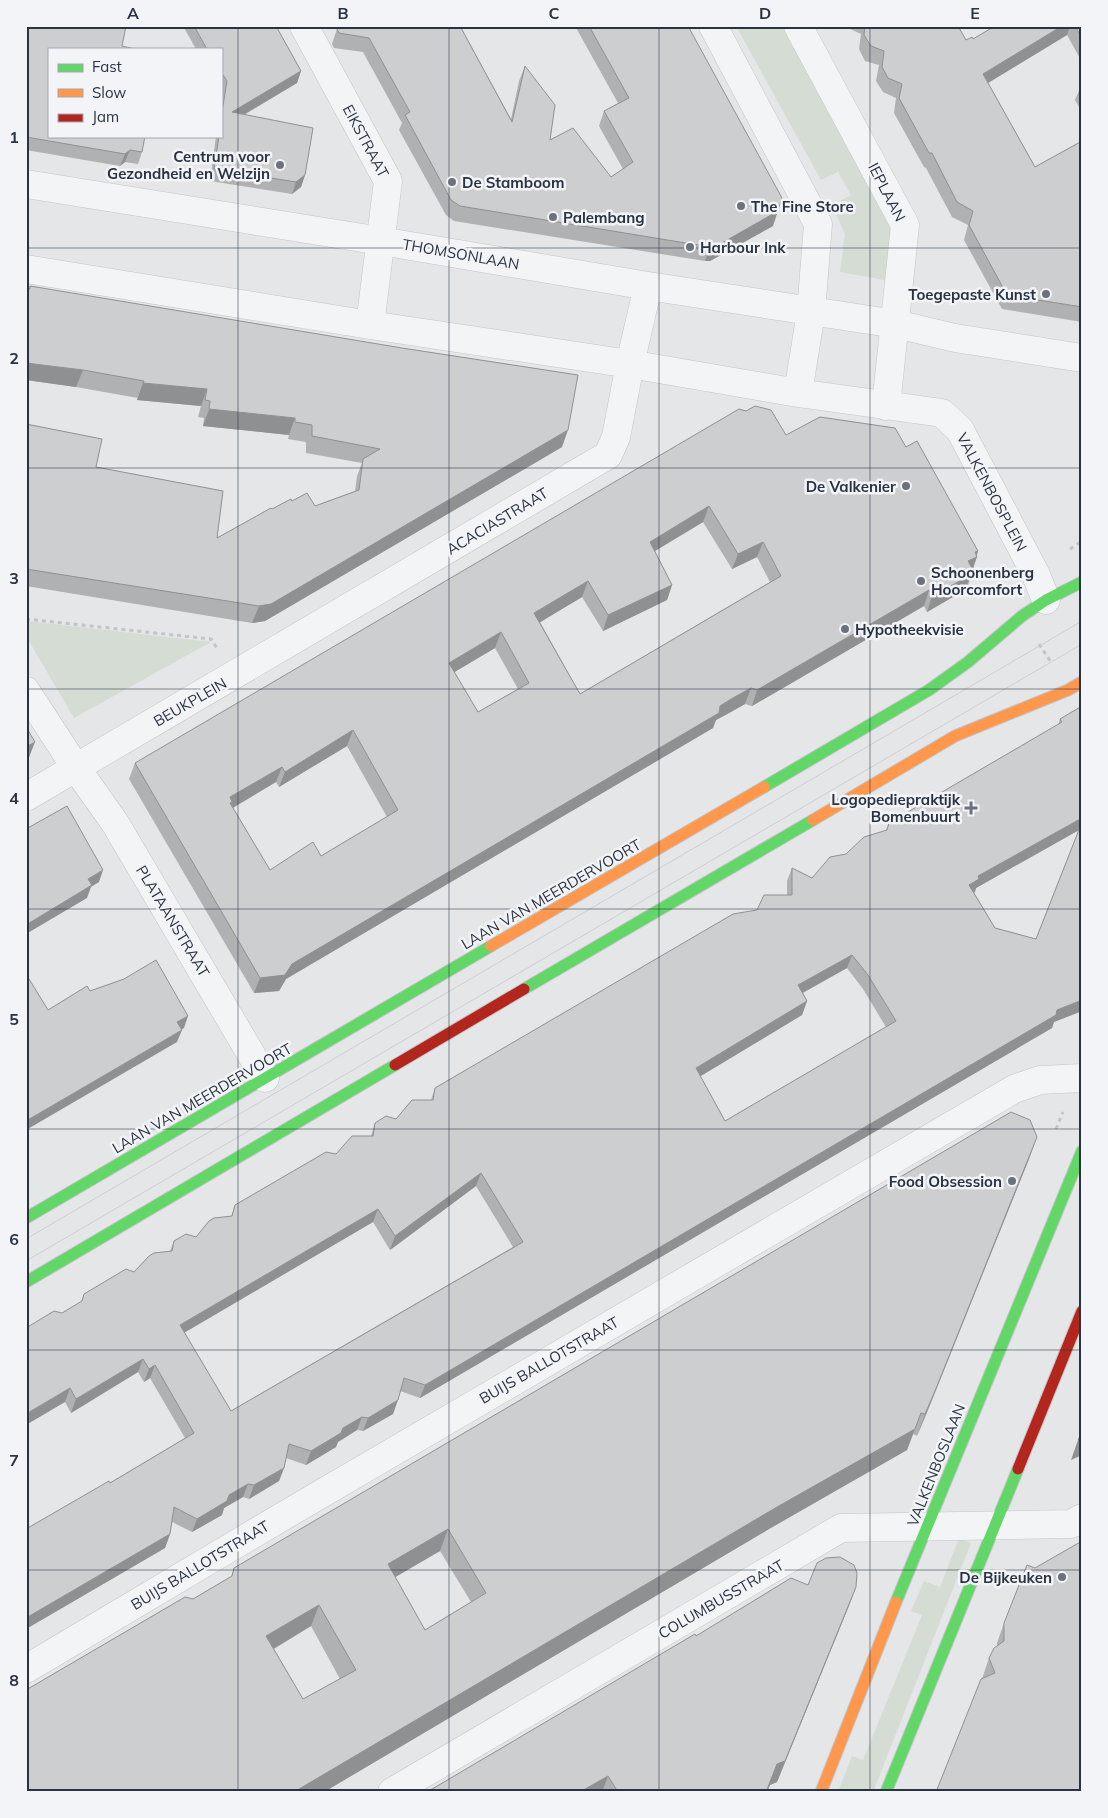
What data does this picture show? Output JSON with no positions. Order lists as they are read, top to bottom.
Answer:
{
  "streets": {
    "street": [
      "EIKSTRAAT",
      "IEPLAAN",
      "THOMSONLAAN",
      "VALKENBOSPLEIN",
      "ACACIASTRAAT",
      "BEUKPLEIN",
      "LAAN VAN MEERDERVOORT",
      "PLATAANSTRAAT",
      "BUIJS BALLOTSTRAAT",
      "VALKENBOSLAAN",
      "COLUMBUSSTRAAT"
    ]
  },
  "crossings": [
    ["EIKSTRAAT", "THOMSONLAAN"],
    ["IEPLAAN", "THOMSONLAAN"],
    ["IEPLAAN", "VALKENBOSPLEIN"],
    ["THOMSONLAAN", "ACACIASTRAAT"],
    ["VALKENBOSPLEIN", "LAAN VAN MEERDERVOORT"],
    ["ACACIASTRAAT", "BEUKPLEIN"],
    ["BEUKPLEIN", "PLATAANSTRAAT"],
    ["LAAN VAN MEERDERVOORT", "PLATAANSTRAAT"],
    ["VALKENBOSLAAN", "COLUMBUSSTRAAT"]
  ],
  "places": {
    "other": [
      "Centrum voor Gezondheid en Welzijn",
      "De Stamboom",
      "The Fine Store",
      "Palembang",
      "Harbour Ink",
      "Toegepaste Kunst",
      "De Valkenier",
      "Schoonenberg Hoorcomfort",
      "Hypotheekvisie",
      "Food Obsession",
      "De Bijkeuken"
    ],
    "health": ["Logopediepraktijk Bomenbuurt"]
  },
  "legend": ["Fast", "Slow", "Jam"],
  "grid": {
    "columns": [
      "A",
      "B",
      "C",
      "D",
      "E"
    ],
    "rows": [
      "1",
      "2",
      "3",
      "4",
      "5",
      "6",
      "7",
      "8"
    ]
  }
}
